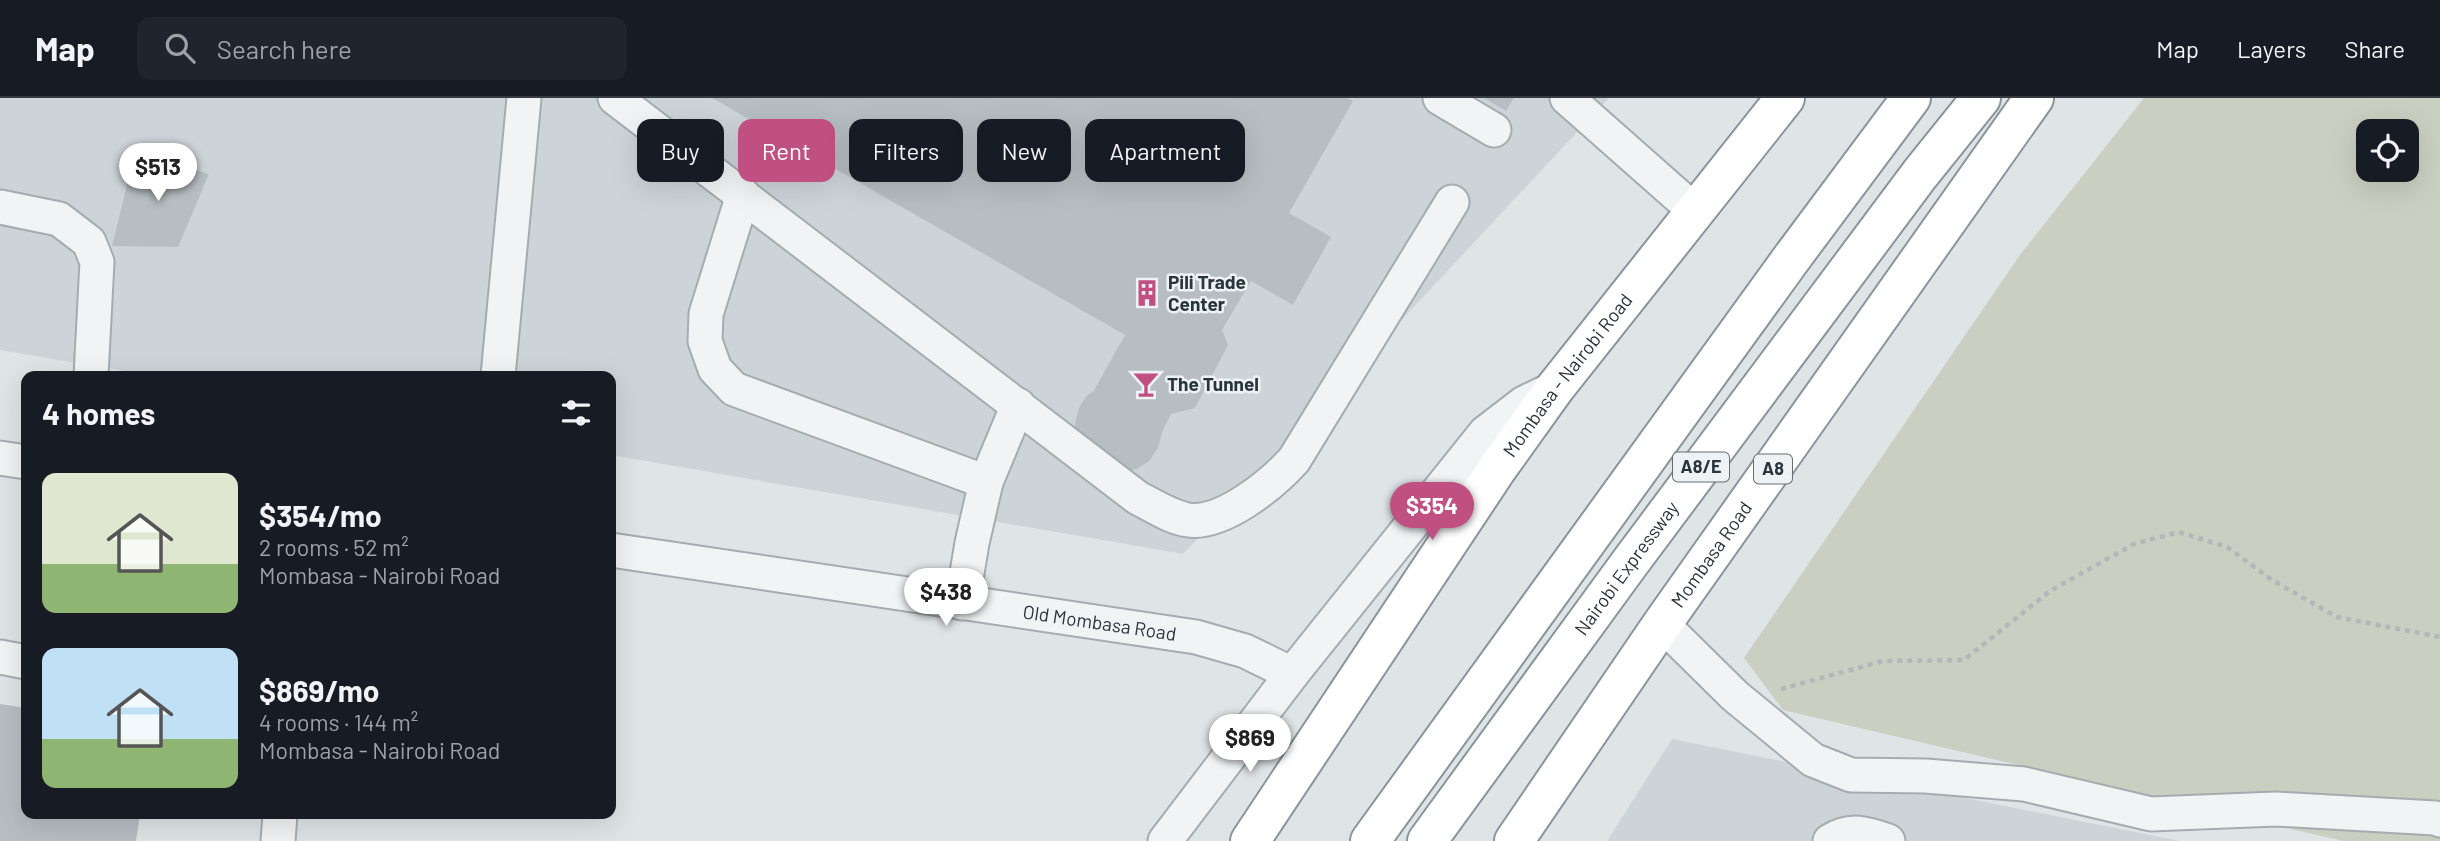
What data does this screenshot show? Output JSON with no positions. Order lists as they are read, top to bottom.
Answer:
{
  "streets": {
    "highway": [
      "Mombasa - Nairobi Road",
      "A8/E",
      "A8",
      "Mombasa Road",
      "Nairobi Expressway"
    ],
    "street": ["Old Mombasa Road"]
  },
  "places": {
    "building": ["Pili Trade Center"],
    "bar": ["The Tunnel"]
  },
  "page": {
    "header": "Map",
    "search": "Search here",
    "nav": ["Map", "Layers", "Share"],
    "chip": [
      "Buy",
      "Rent",
      "Filters",
      "New",
      "Apartment"
    ],
    "price": [
      "$513",
      "$354",
      "$438",
      "$869"
    ],
    "heading": "4 homes",
    "list": [
      {
        "name": "$354/mo",
        "note": "2 rooms · 52 m² · Mombasa - Nairobi Road"
      },
      {
        "name": "$869/mo",
        "note": "4 rooms · 144 m² · Mombasa - Nairobi Road"
      }
    ]
  }
}
